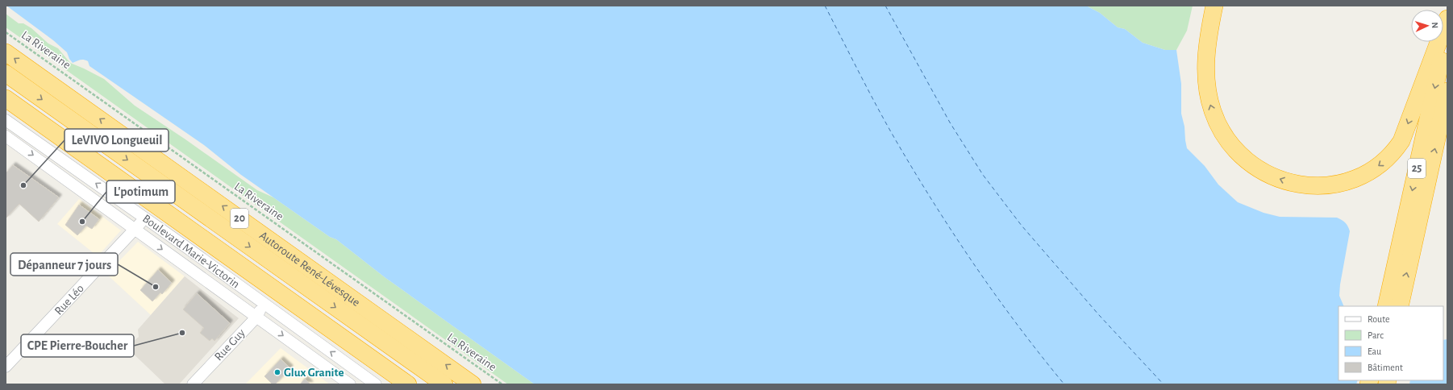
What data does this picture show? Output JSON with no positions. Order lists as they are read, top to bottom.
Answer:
{
  "streets": {
    "highway": ["25", "20", "Autoroute René-Lévesque"],
    "street": ["Boulevard Marie-Victorin", "Rue Léo", "Rue Guy"],
    "path": ["La Riveraine"]
  },
  "crossings": [
    ["Boulevard Marie-Victorin", "Rue Léo"],
    ["Boulevard Marie-Victorin", "Rue Guy"]
  ],
  "places": [
    "LeVIVO Longueuil",
    "L'potimum",
    "Dépanneur 7 jours",
    "CPE Pierre-Boucher",
    "Glux Granite"
  ],
  "legend": [
    "Route",
    "Parc",
    "Eau",
    "Bâtiment"
  ],
  "north": "right"
}
